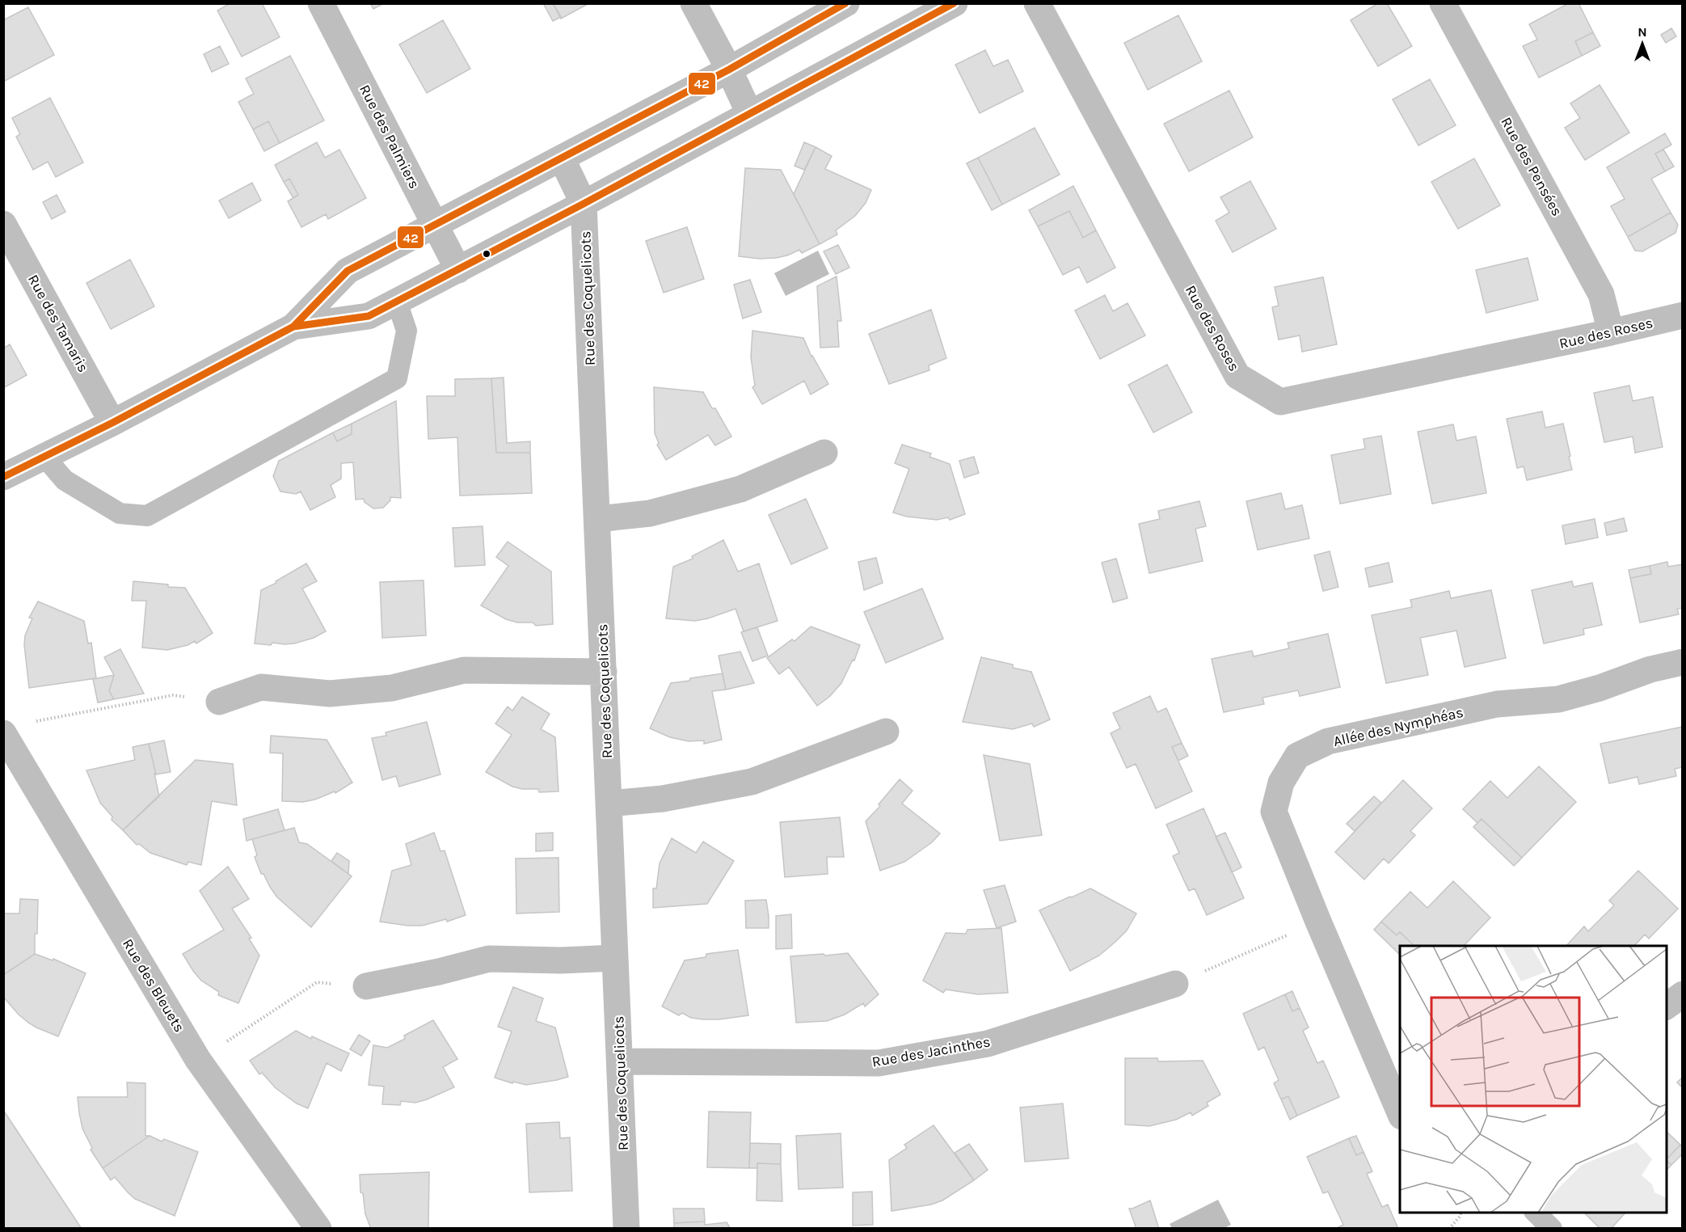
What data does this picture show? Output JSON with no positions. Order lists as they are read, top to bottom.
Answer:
{
  "streets": {
    "street": [
      "Rue des Palmiers",
      "Rue des Pensées",
      "Rue des Coquelicots",
      "Rue des Tamaris",
      "Rue des Roses",
      "Allée des Nymphéas",
      "Rue des Bleuets",
      "Rue des Jacinthes"
    ]
  },
  "crossings": [
    ["Rue des Pensées", "Rue des Roses"],
    ["Rue des Coquelicots", "Rue des Jacinthes"]
  ],
  "lines": ["transit line 42"],
  "north": "top"
}
